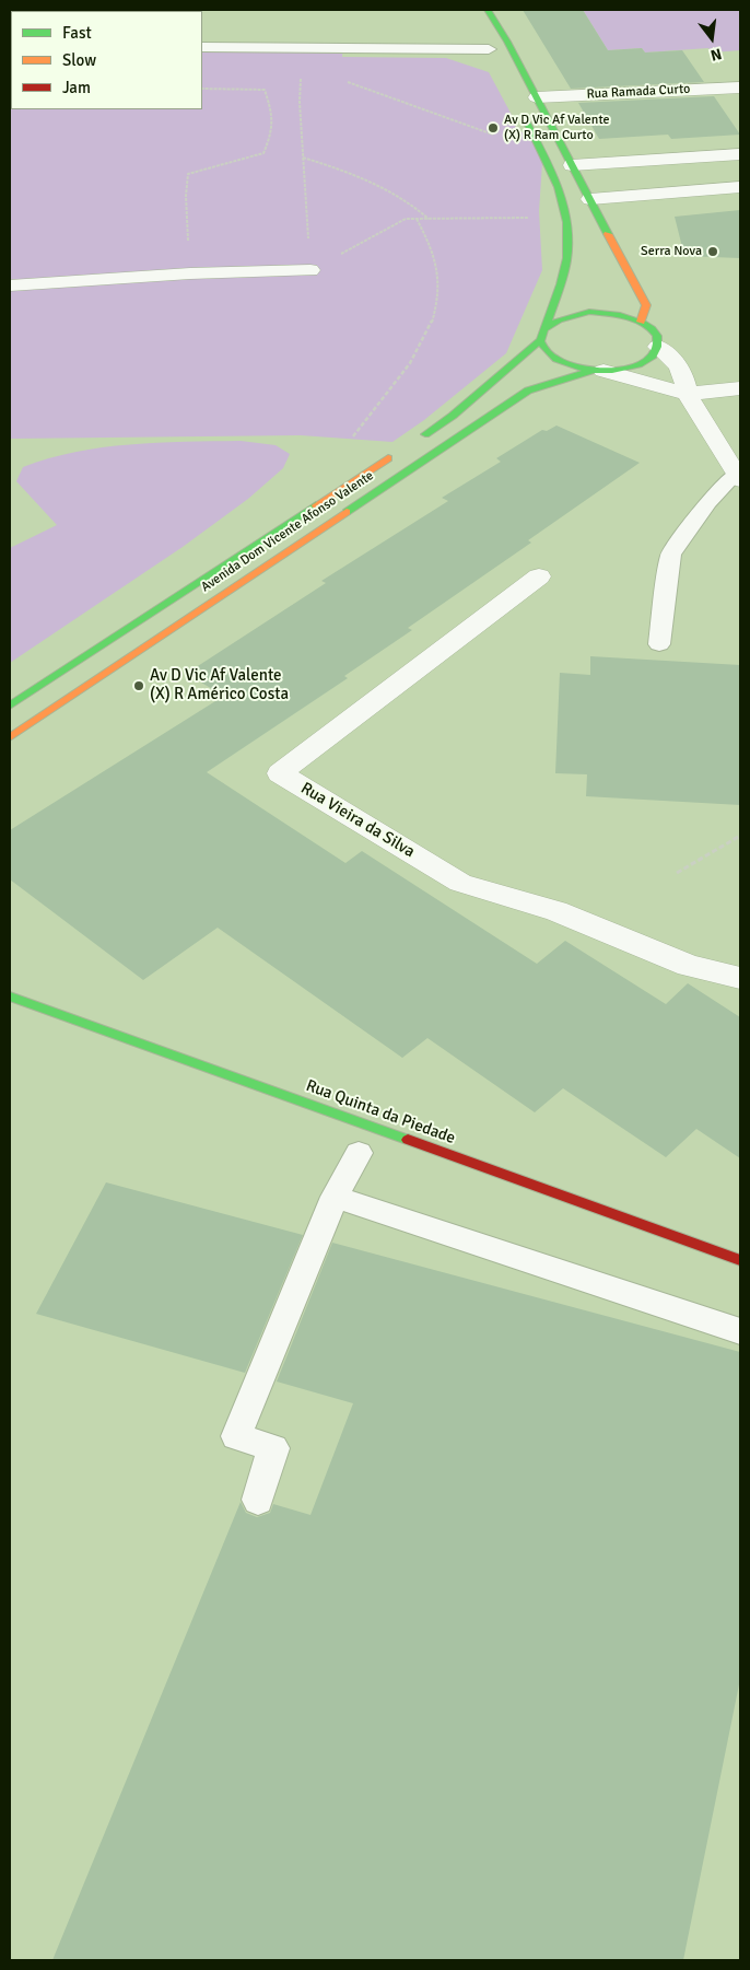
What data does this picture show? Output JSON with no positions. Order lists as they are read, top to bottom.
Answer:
{
  "streets": {
    "street": [
      "Rua Ramada Curto",
      "Avenida Dom Vicente Afonso Valente",
      "Rua Vieira da Silva",
      "Rua Quinta da Piedade"
    ]
  },
  "places": ["Av D Vic Af Valente (X) R Ram Curto", "Serra Nova", "Av D Vic Af Valente (X) R Américo Costa"],
  "legend": ["Fast", "Slow", "Jam"],
  "north": "bottom"
}
